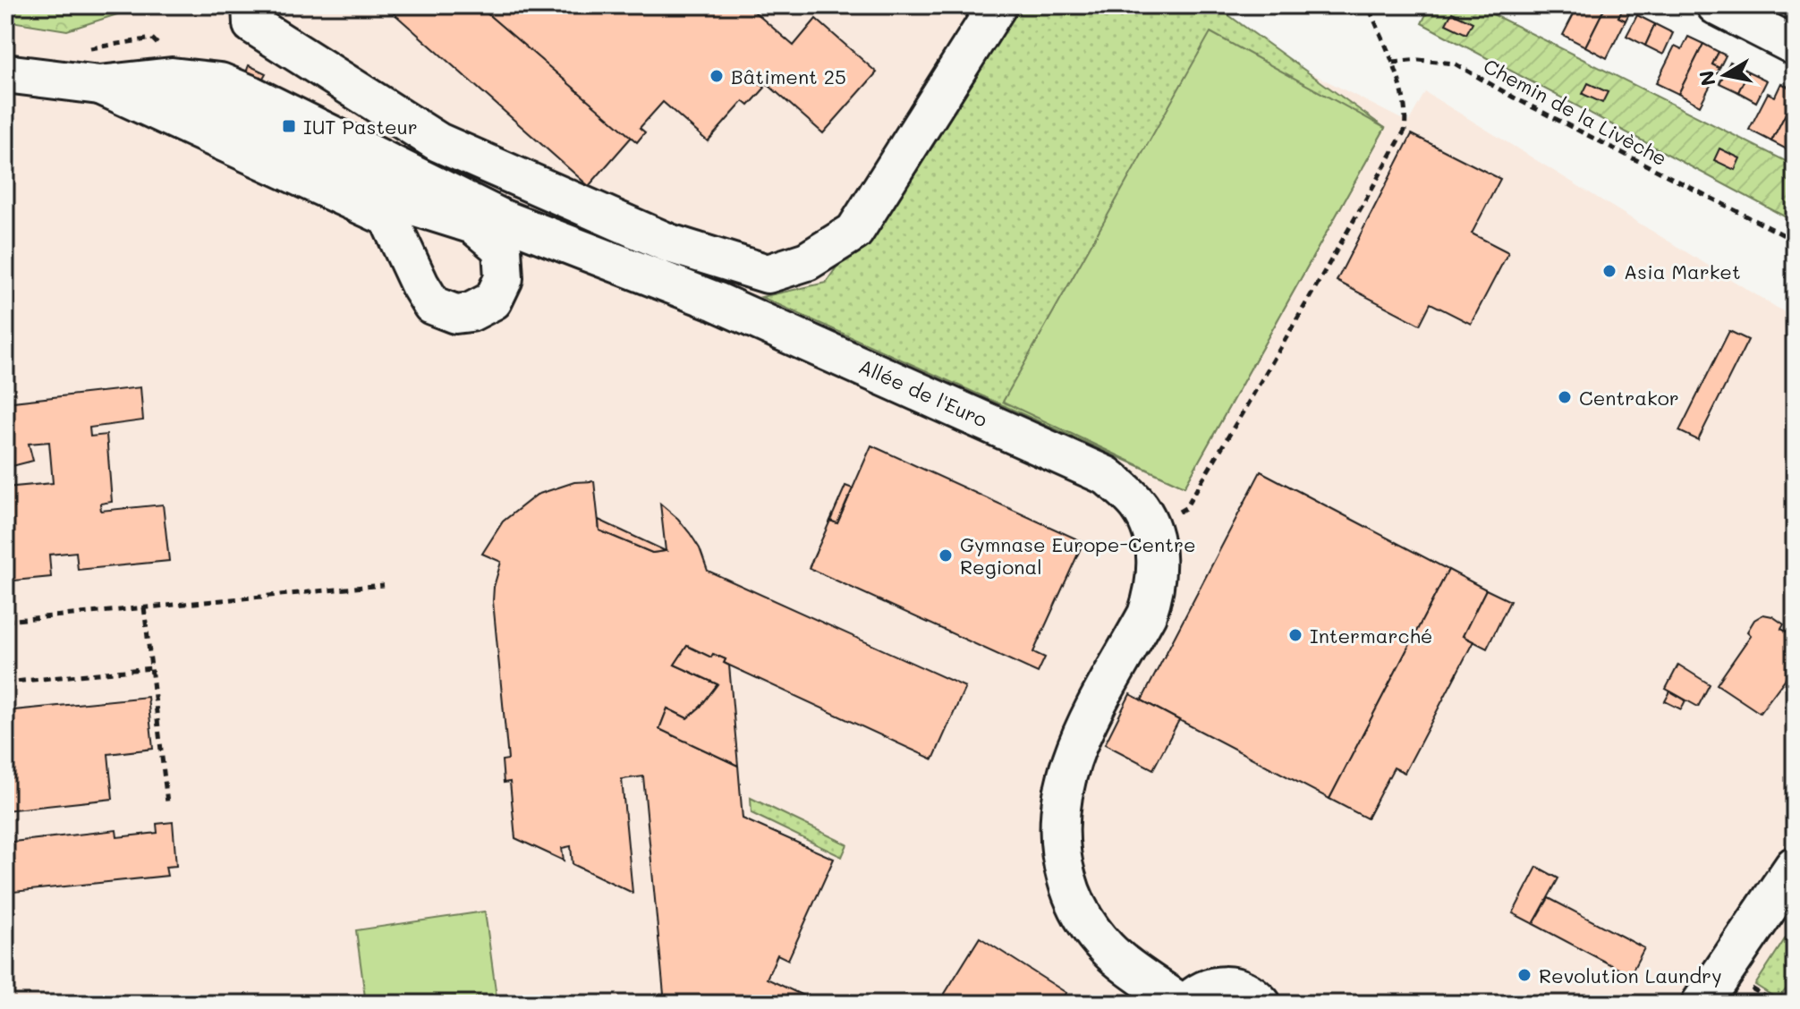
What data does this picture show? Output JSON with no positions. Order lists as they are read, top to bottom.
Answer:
{
  "streets": {
    "street": ["Allée de l'Euro"],
    "path": ["Chemin de la Livèche"]
  },
  "places": {
    "other": [
      "Bâtiment 25",
      "Asia Market",
      "Centrakor",
      "Gymnase Europe-Centre Regional",
      "Intermarché",
      "Revolution Laundry"
    ],
    "transit": ["IUT Pasteur"]
  },
  "north": "left"
}
